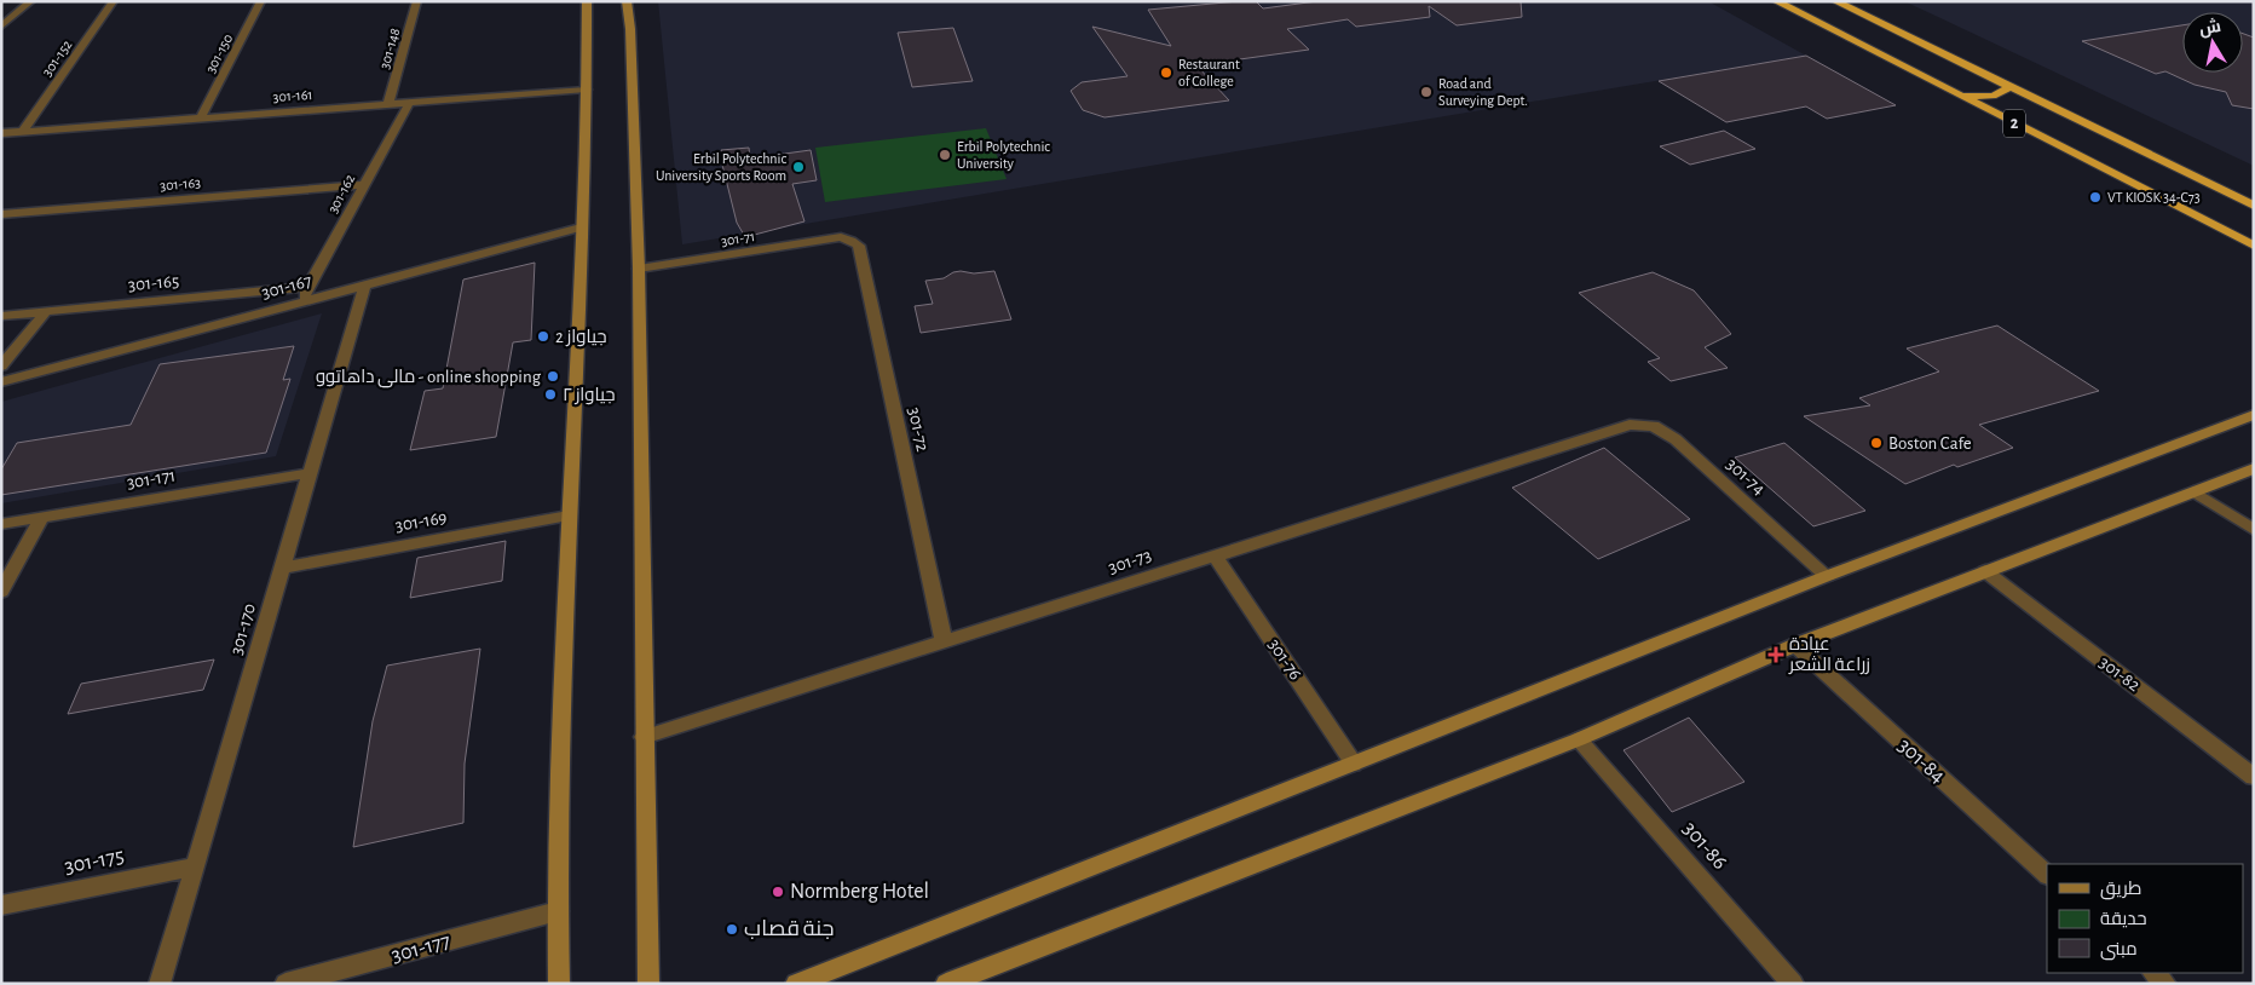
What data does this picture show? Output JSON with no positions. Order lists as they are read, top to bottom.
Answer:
{
  "streets": {
    "highway": ["2"],
    "street": [
      "301-148",
      "301-150",
      "301-152",
      "301-161",
      "301-163",
      "301-162",
      "301-71",
      "301-165",
      "301-167",
      "301-72",
      "301-74",
      "301-171",
      "301-169",
      "301-73",
      "301-170",
      "301-76",
      "301-82",
      "301-84",
      "301-86",
      "301-175",
      "301-177"
    ]
  },
  "crossings": [
    ["301-148", "301-161"],
    ["301-150", "301-161"],
    ["301-152", "301-161"],
    ["301-161", "301-162"],
    ["301-163", "301-162"],
    ["301-162", "301-165"],
    ["301-162", "301-167"],
    ["301-71", "301-72"],
    ["301-167", "301-170"],
    ["301-72", "301-73"],
    ["301-74", "301-73"],
    ["301-171", "301-170"],
    ["301-169", "301-170"],
    ["301-73", "301-76"],
    ["301-170", "301-175"]
  ],
  "places": {
    "other": [
      "Restaurant of College",
      "Road and Surveying Dept.",
      "Erbil Polytechnic University",
      "Erbil Polytechnic University Sports Room",
      "VT KIOSK 34-C73",
      "جیاواز 2",
      "مالی داهاتوو - online shopping",
      "جیاواز ٢",
      "Boston Cafe",
      "Normberg Hotel",
      "جنة قصاب"
    ],
    "health": ["عيادة زراعة الشعر"]
  },
  "legend": ["طريق", "حديقة", "مبنى"],
  "north": "top"
}
